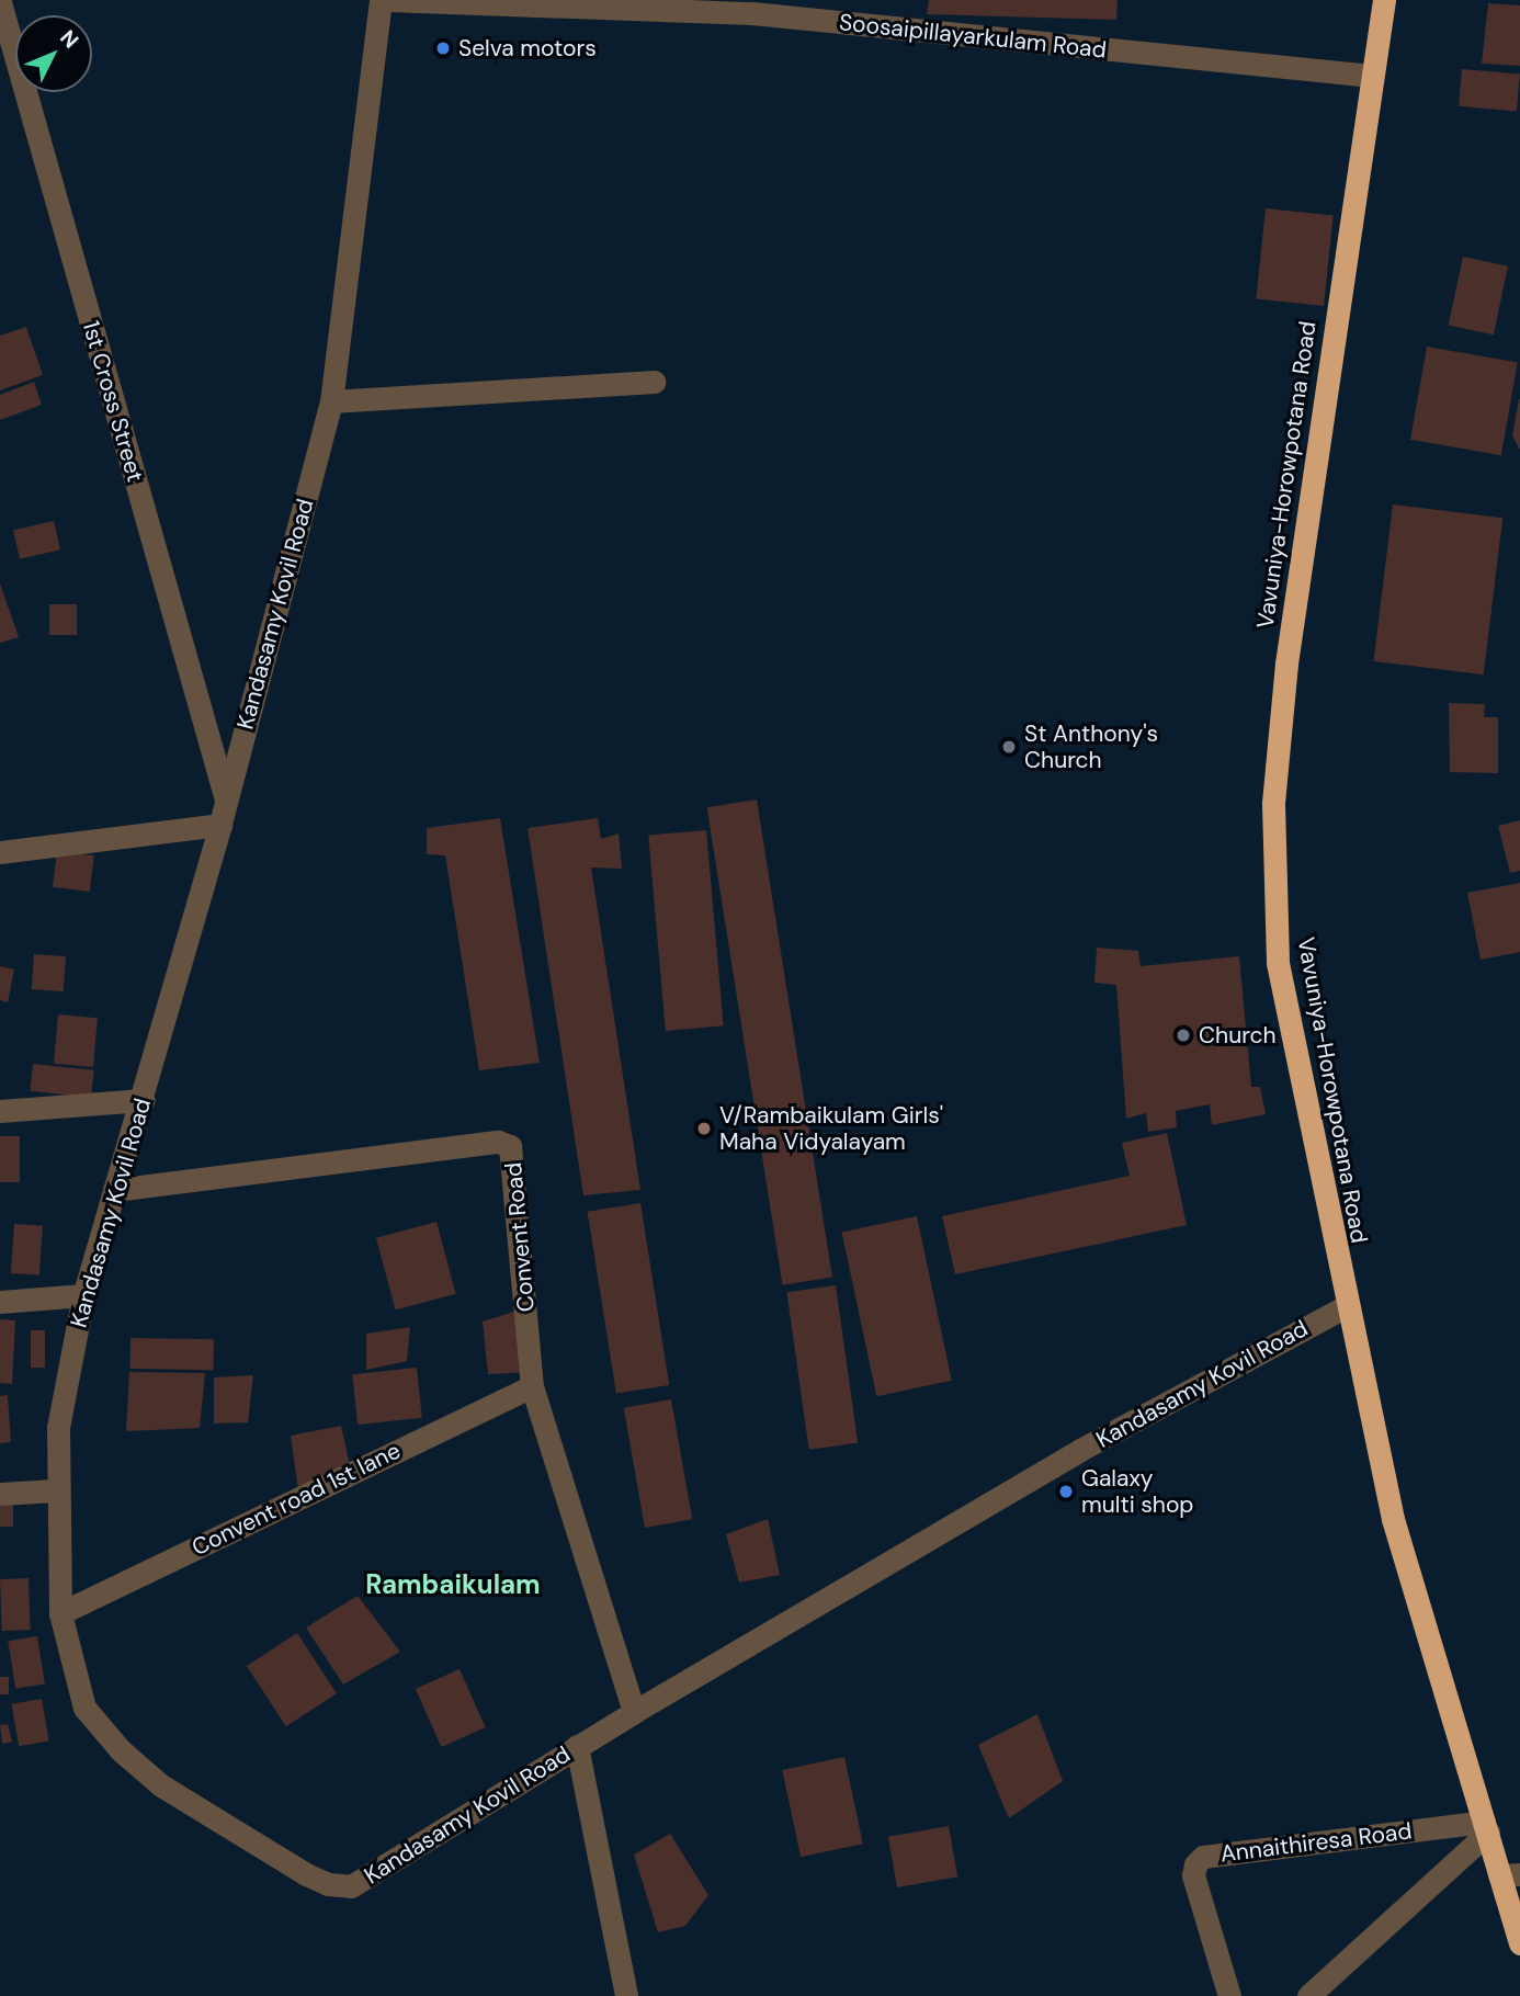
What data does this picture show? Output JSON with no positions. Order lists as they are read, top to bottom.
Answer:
{
  "streets": {
    "highway": ["Vavuniya-Horowpotana Road"],
    "street": [
      "Soosaipillayarkulam Road",
      "1st Cross Street",
      "Kandasamy Kovil Road",
      "Convent Road",
      "Convent road 1st lane",
      "Annaithiresa Road"
    ]
  },
  "crossings": [
    ["Soosaipillayarkulam Road", "Vavuniya-Horowpotana Road"],
    ["1st Cross Street", "Kandasamy Kovil Road"],
    ["Vavuniya-Horowpotana Road", "Kandasamy Kovil Road"],
    ["Vavuniya-Horowpotana Road", "Annaithiresa Road"],
    ["Kandasamy Kovil Road", "Convent Road"],
    ["Kandasamy Kovil Road", "Convent road 1st lane"],
    ["Convent Road", "Convent road 1st lane"]
  ],
  "districts": ["Rambaikulam"],
  "places": [
    "Selva motors",
    "St Anthony's Church",
    "Church",
    "V/Rambaikulam Girls' Maha Vidyalayam",
    "Galaxy multi shop"
  ],
  "north": "top right"
}
